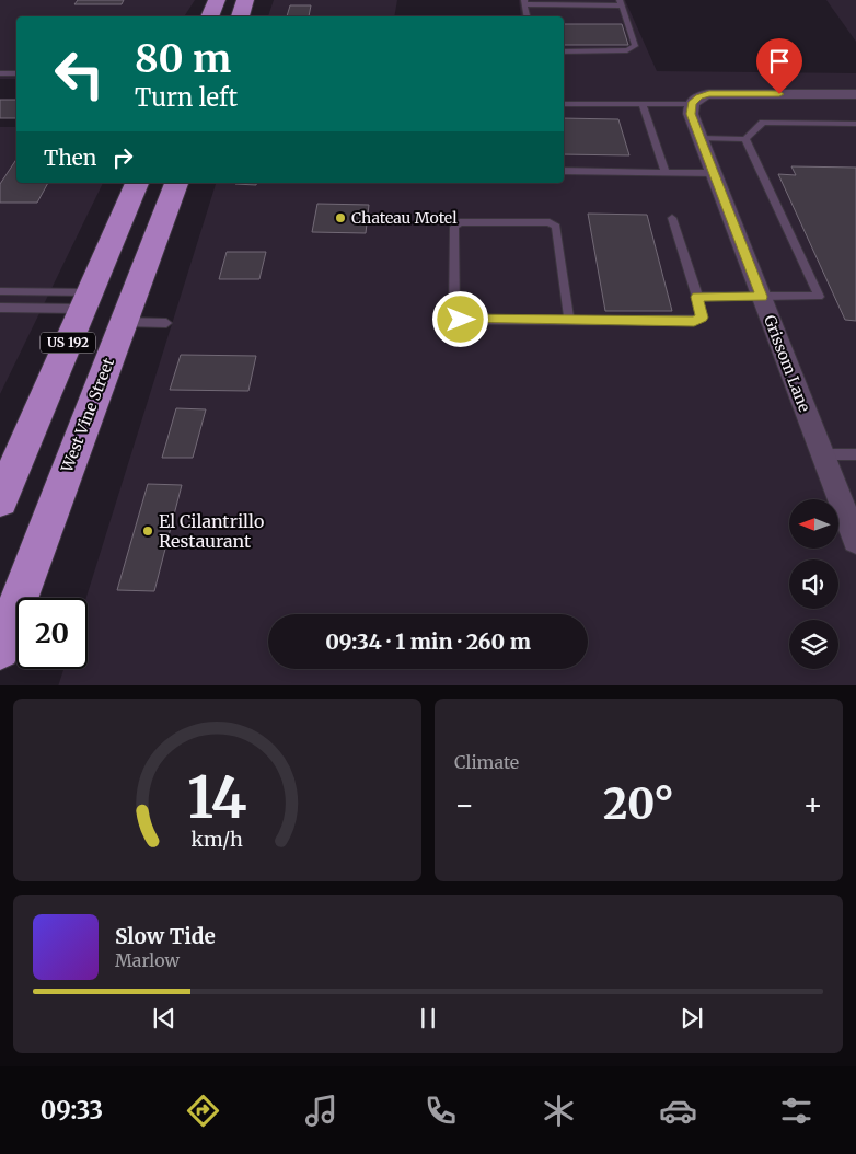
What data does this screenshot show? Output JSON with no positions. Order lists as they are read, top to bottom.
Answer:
{
  "streets": {
    "highway": ["US 192", "West Vine Street"],
    "street": ["Grissom Lane"]
  },
  "places": ["Chateau Motel", "El Cilantrillo Restaurant"],
  "north": "left",
  "page": {
    "turn": ["80 m", "Turn left"],
    "then": "Then",
    "limit": "20",
    "trip": "09:34 · 1 min · 260 m",
    "tile": "Climate",
    "heat": ["−", "20°", "+"],
    "song": ["Slow Tide", "Marlow"],
    "tabs": "09:33",
    "gauge": ["14", "km/h"]
  }
}
